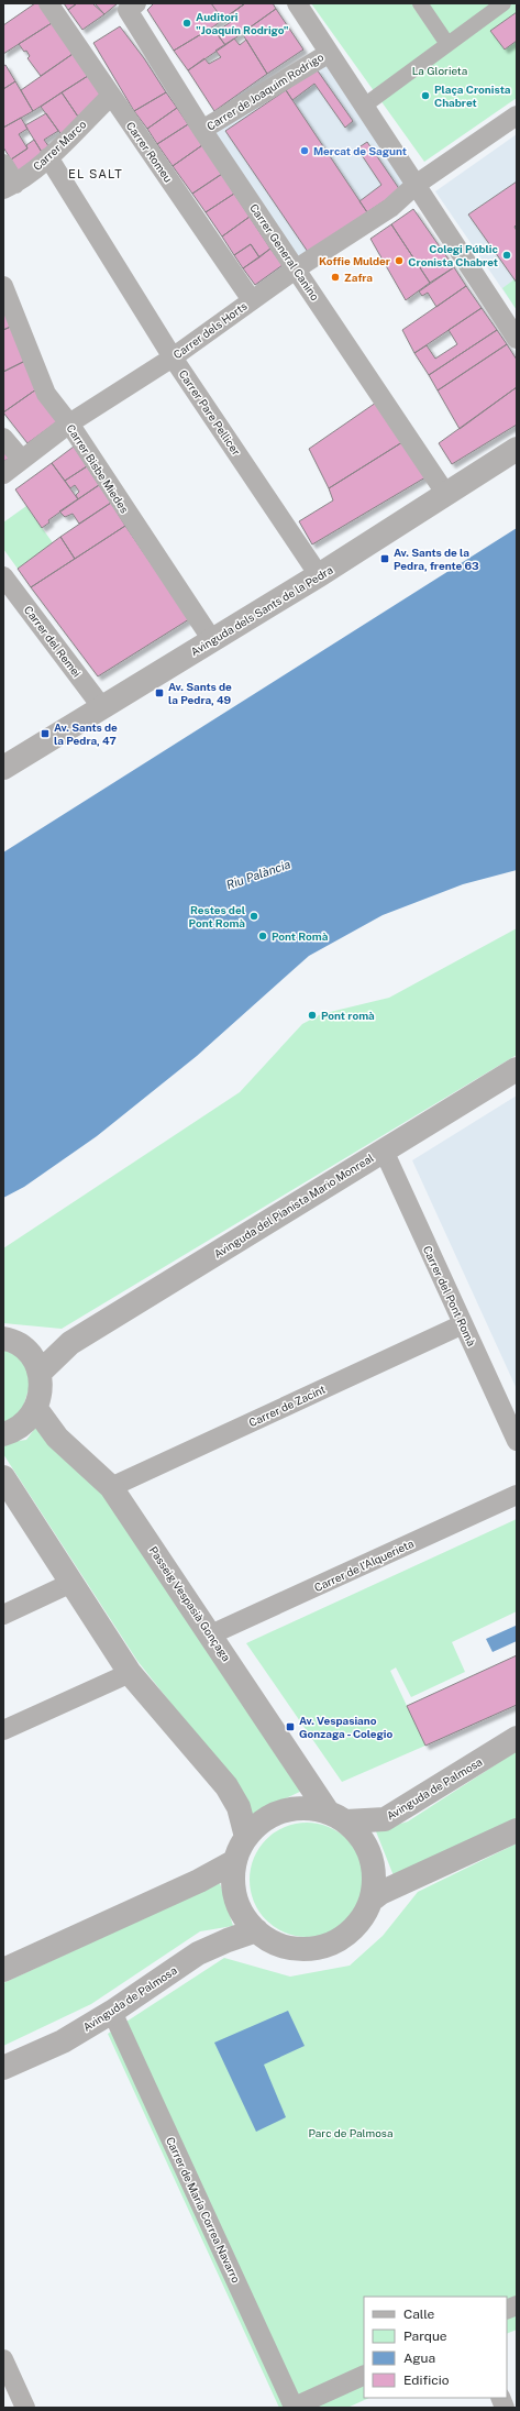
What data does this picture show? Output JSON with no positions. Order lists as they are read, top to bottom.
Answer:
{
  "streets": {
    "street": [
      "Carrer de Joaquim Rodrigo",
      "Carrer Marco",
      "Carrer Romeu",
      "Carrer General Canino",
      "Carrer dels Horts",
      "Carrer Pare Pellicer",
      "Carrer Bisbe Miedes",
      "Avinguda dels Sants de la Pedra",
      "Carrer del Remei",
      "Avinguda del Pianista Mario Monreal",
      "Carrer del Pont Romà",
      "Carrer de Zacint",
      "Carrer de l’Alquerieta",
      "Passeig Vespasià Gonçaga",
      "Avinguda de Palmosa",
      "Carrer de María Correa Navarro"
    ]
  },
  "crossings": [
    ["Carrer de Joaquim Rodrigo", "Carrer General Canino"],
    ["Carrer Marco", "Carrer Romeu"],
    ["Carrer Marco", "Carrer Pare Pellicer"],
    ["Carrer Romeu", "Carrer dels Horts"],
    ["Carrer General Canino", "Carrer dels Horts"],
    ["Carrer General Canino", "Avinguda dels Sants de la Pedra"],
    ["Carrer dels Horts", "Carrer Pare Pellicer"],
    ["Carrer dels Horts", "Carrer Bisbe Miedes"],
    ["Carrer Pare Pellicer", "Avinguda dels Sants de la Pedra"],
    ["Carrer Bisbe Miedes", "Avinguda dels Sants de la Pedra"],
    ["Avinguda dels Sants de la Pedra", "Carrer del Remei"],
    ["Avinguda del Pianista Mario Monreal", "Carrer del Pont Romà"],
    ["Carrer del Pont Romà", "Carrer de Zacint"],
    ["Carrer de Zacint", "Passeig Vespasià Gonçaga"],
    ["Carrer de l’Alquerieta", "Passeig Vespasià Gonçaga"],
    ["Passeig Vespasià Gonçaga", "Avinguda de Palmosa"],
    ["Avinguda de Palmosa", "Carrer de María Correa Navarro"]
  ],
  "districts": ["EL SALT"],
  "water": ["Riu Palància"],
  "parks": ["La Glorieta", "Parc de Palmosa"],
  "places": {
    "other": [
      "Auditori \"Joaquín Rodrigo\"",
      "Plaça Cronista Chabret",
      "Mercat de Sagunt",
      "Colegi Públic Cronista Chabret",
      "Koffie Mulder",
      "Zafra",
      "Restes del Pont Romà",
      "Pont Romà",
      "Pont romà"
    ],
    "transit": [
      "Av. Sants de la Pedra, frente 63",
      "Av. Sants de la Pedra, 49",
      "Av. Sants de la Pedra, 47",
      "Av. Vespasiano Gonzaga - Colegio"
    ]
  },
  "legend": [
    "Calle",
    "Parque",
    "Agua",
    "Edificio"
  ]
}
